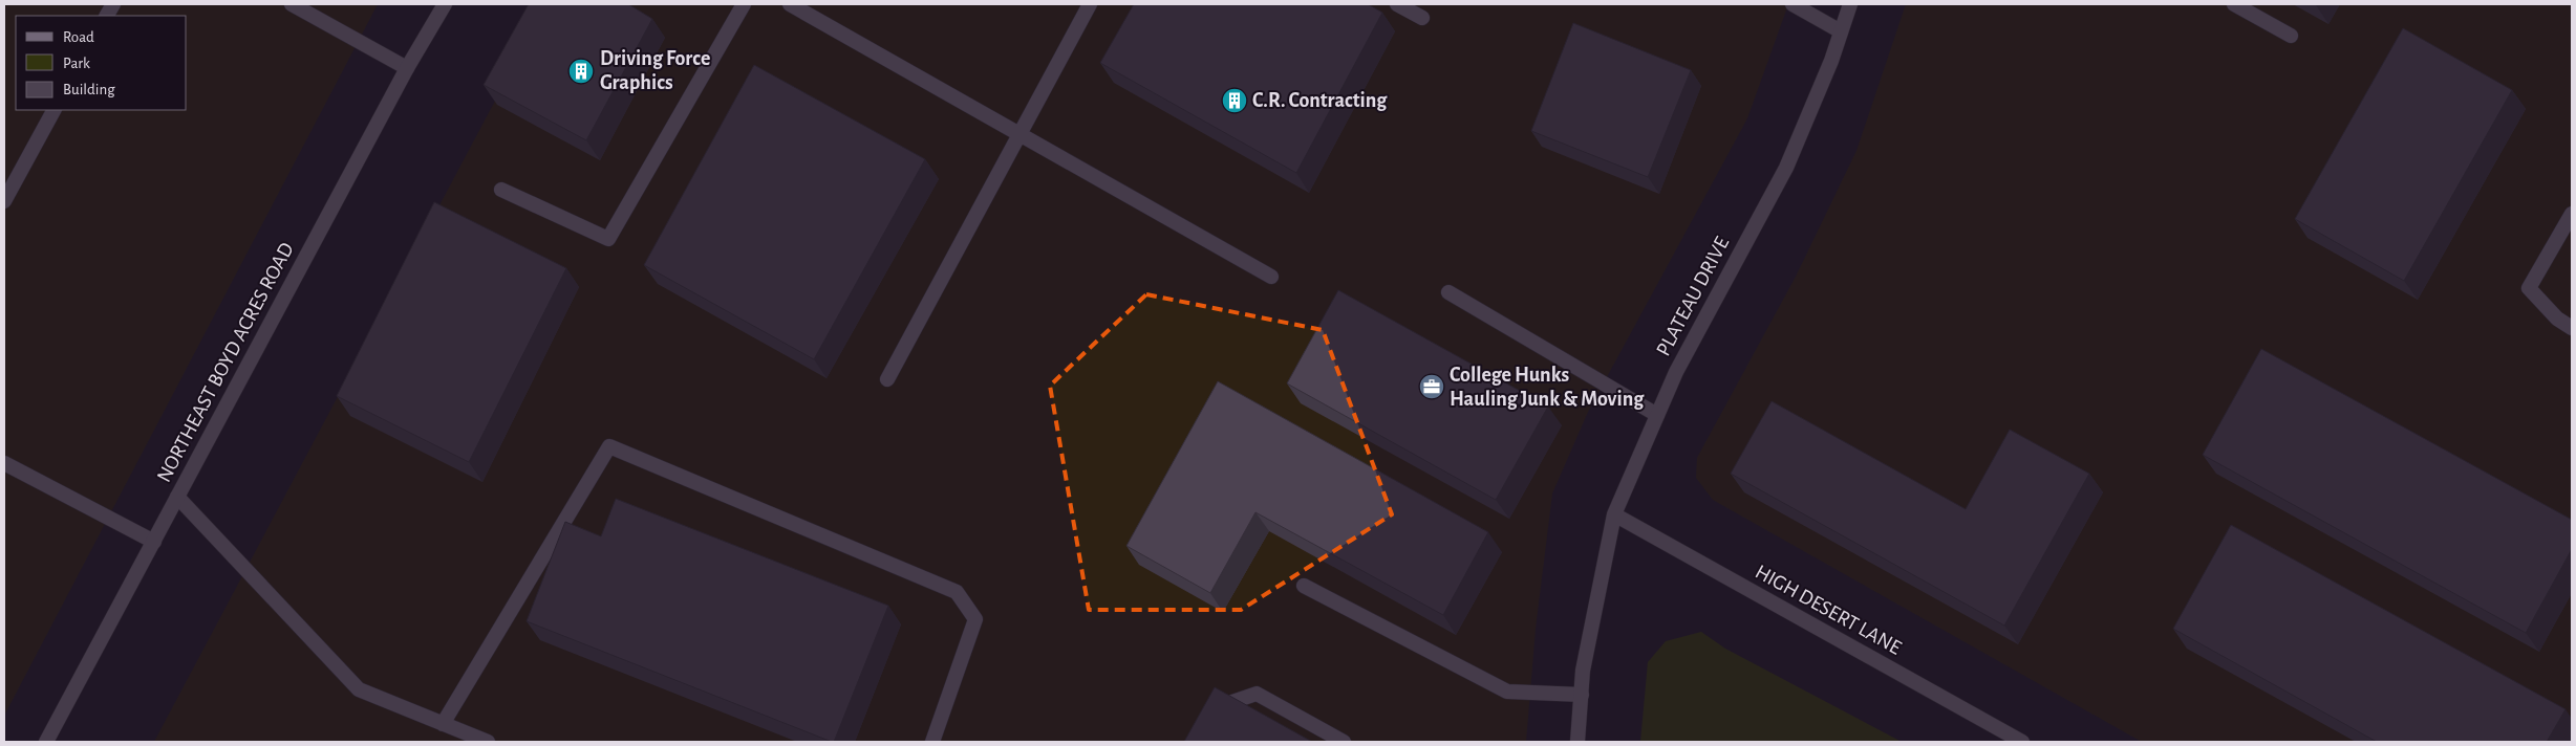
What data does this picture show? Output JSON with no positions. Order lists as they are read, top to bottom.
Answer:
{
  "streets": {
    "street": ["PLATEAU DRIVE", "NORTHEAST BOYD ACRES ROAD", "HIGH DESERT LANE"]
  },
  "crossings": [
    ["PLATEAU DRIVE", "HIGH DESERT LANE"]
  ],
  "places": {
    "building": ["Driving Force Graphics", "C.R. Contracting"],
    "office": ["College Hunks Hauling Junk & Moving"]
  },
  "legend": ["Road", "Park", "Building"]
}
